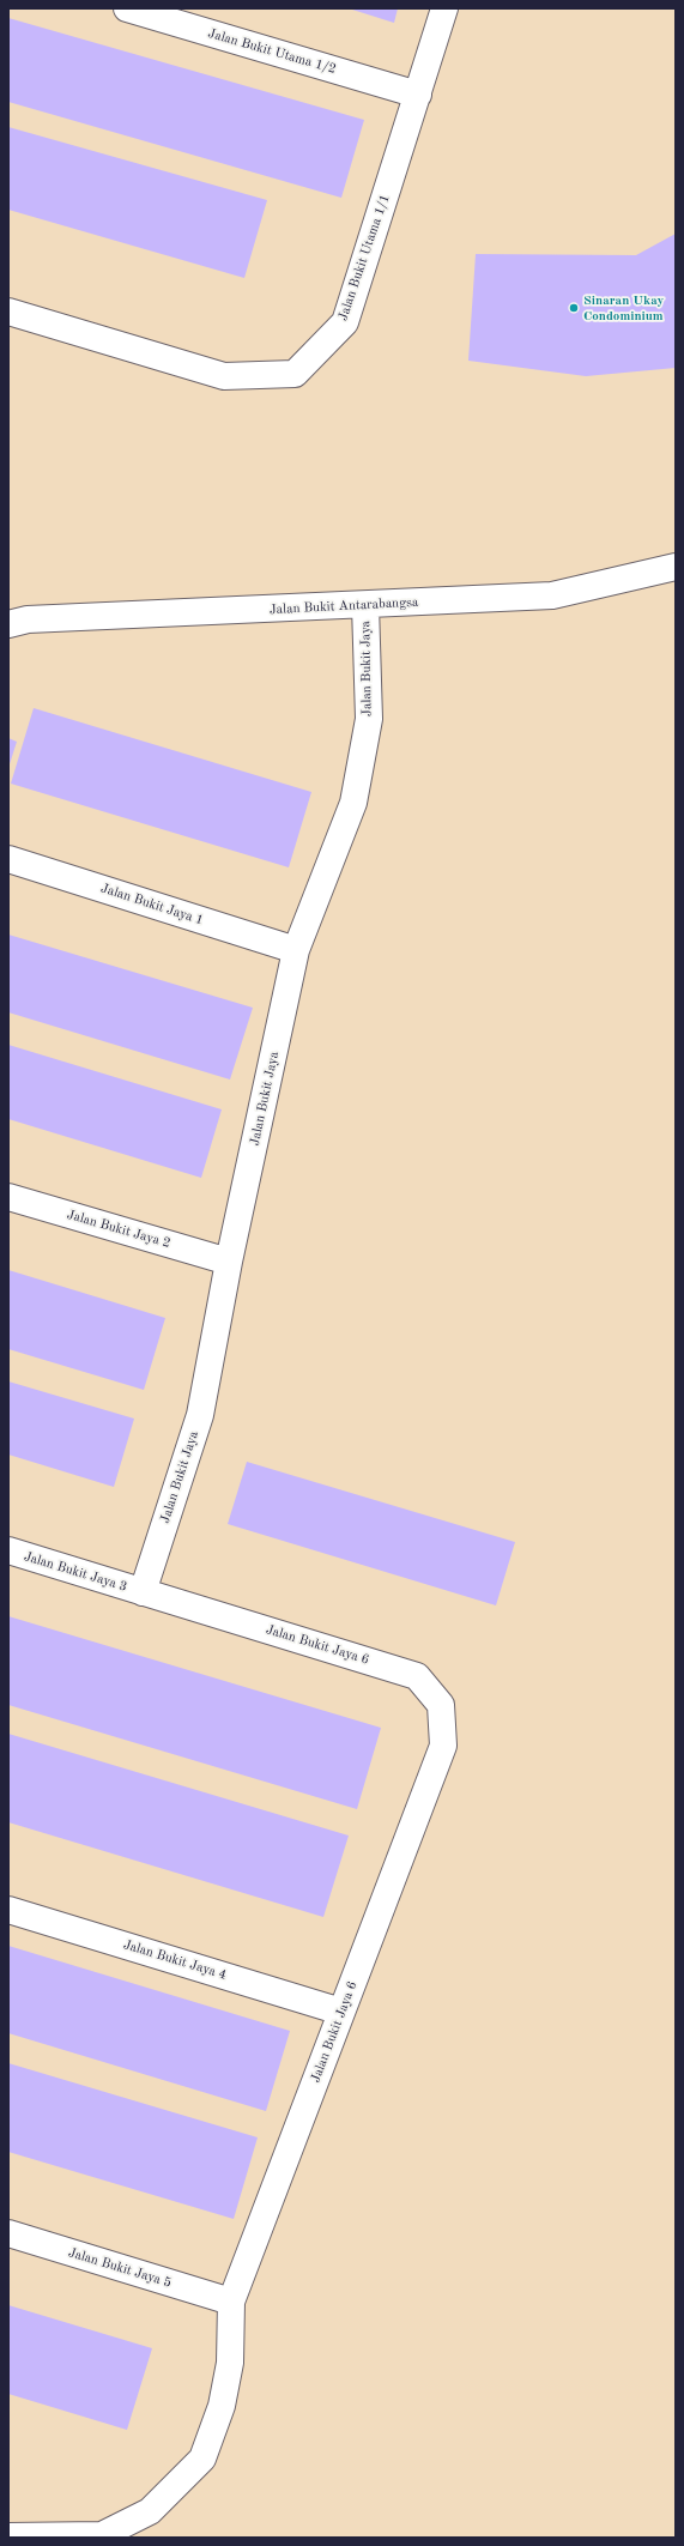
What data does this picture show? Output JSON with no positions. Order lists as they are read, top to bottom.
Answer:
{
  "streets": {
    "street": [
      "Jalan Bukit Utama 1/2",
      "Jalan Bukit Utama 1/1",
      "Jalan Bukit Antarabangsa",
      "Jalan Bukit Jaya",
      "Jalan Bukit Jaya 1",
      "Jalan Bukit Jaya 2",
      "Jalan Bukit Jaya 3",
      "Jalan Bukit Jaya 6",
      "Jalan Bukit Jaya 4",
      "Jalan Bukit Jaya 5"
    ]
  },
  "crossings": [
    ["Jalan Bukit Utama 1/2", "Jalan Bukit Utama 1/1"],
    ["Jalan Bukit Antarabangsa", "Jalan Bukit Jaya"],
    ["Jalan Bukit Jaya", "Jalan Bukit Jaya 1"],
    ["Jalan Bukit Jaya", "Jalan Bukit Jaya 2"],
    ["Jalan Bukit Jaya", "Jalan Bukit Jaya 3"],
    ["Jalan Bukit Jaya", "Jalan Bukit Jaya 6"],
    ["Jalan Bukit Jaya 3", "Jalan Bukit Jaya 6"],
    ["Jalan Bukit Jaya 6", "Jalan Bukit Jaya 4"],
    ["Jalan Bukit Jaya 6", "Jalan Bukit Jaya 5"]
  ],
  "places": ["Sinaran Ukay Condominium"]
}
